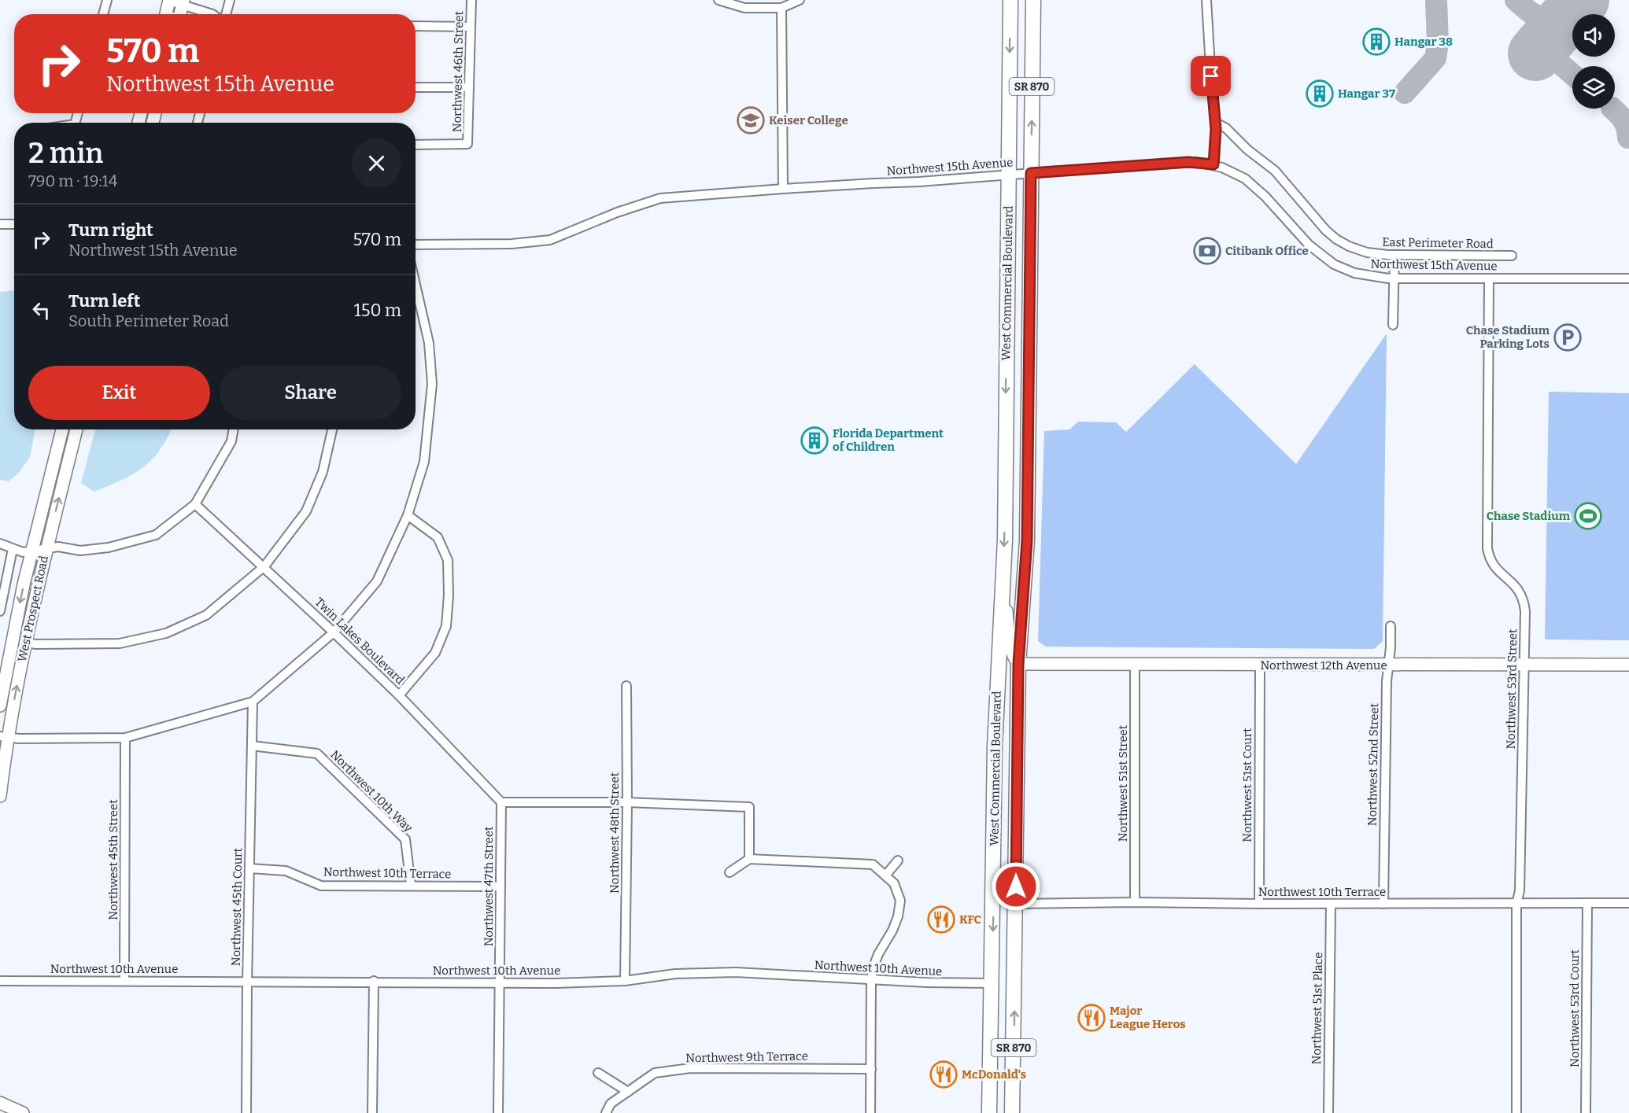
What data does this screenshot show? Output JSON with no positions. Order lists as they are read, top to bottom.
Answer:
{
  "streets": {
    "highway": ["SR 870", "West Commercial Boulevard"],
    "main road": ["West Prospect Road", "Northwest 12th Avenue"],
    "street": [
      "Northwest 46th Street",
      "Northwest 15th Avenue",
      "East Perimeter Road",
      "Twin Lakes Boulevard",
      "Northwest 53rd Street",
      "Northwest 52nd Street",
      "Northwest 51st Street",
      "Northwest 51st Court",
      "Northwest 10th Way",
      "Northwest 48th Street",
      "Northwest 45th Street",
      "Northwest 10th Terrace",
      "Northwest 47th Street",
      "Northwest 45th Court",
      "Northwest 10th Avenue",
      "Northwest 51st Place",
      "Northwest 53rd Court",
      "Northwest 9th Terrace"
    ]
  },
  "crossings": [
    ["Northwest 15th Avenue", "West Commercial Boulevard"],
    ["Northwest 15th Avenue", "Northwest 53rd Street"],
    ["West Commercial Boulevard", "Northwest 12th Avenue"],
    ["West Commercial Boulevard", "Northwest 10th Terrace"],
    ["West Commercial Boulevard", "Northwest 10th Avenue"],
    ["Twin Lakes Boulevard", "Northwest 47th Street"],
    ["Northwest 12th Avenue", "Northwest 53rd Street"],
    ["Northwest 12th Avenue", "Northwest 52nd Street"],
    ["Northwest 12th Avenue", "Northwest 51st Street"],
    ["Northwest 12th Avenue", "Northwest 51st Court"],
    ["Northwest 53rd Street", "Northwest 10th Terrace"],
    ["Northwest 52nd Street", "Northwest 10th Terrace"],
    ["Northwest 51st Street", "Northwest 10th Terrace"],
    ["Northwest 51st Court", "Northwest 10th Terrace"],
    ["Northwest 10th Way", "Northwest 10th Terrace"],
    ["Northwest 10th Way", "Northwest 45th Court"],
    ["Northwest 48th Street", "Northwest 10th Avenue"],
    ["Northwest 45th Street", "Northwest 10th Avenue"],
    ["Northwest 10th Terrace", "Northwest 47th Street"],
    ["Northwest 10th Terrace", "Northwest 45th Court"],
    ["Northwest 10th Terrace", "Northwest 51st Place"],
    ["Northwest 10th Terrace", "Northwest 53rd Court"],
    ["Northwest 47th Street", "Northwest 10th Avenue"],
    ["Northwest 45th Court", "Northwest 10th Avenue"]
  ],
  "places": {
    "building": ["Hangar 38", "Hangar 37", "Florida Department of Children"],
    "school or university": ["Keiser College"],
    "bank": ["Citibank Office"],
    "parking": ["Chase Stadium Parking Lots"],
    "sports": ["Chase Stadium"],
    "restaurant": ["KFC", "Major League Heros", "McDonald's"]
  },
  "page": {
    "turn": ["570 m", "Northwest 15th Avenue"],
    "heading": ["2 min", "790 m · 19:14"],
    "list": [
      {
        "name": "Turn right",
        "note": "Northwest 15th Avenue",
        "value": "570 m"
      },
      {
        "name": "Turn left",
        "note": "South Perimeter Road",
        "value": "150 m"
      }
    ],
    "buttons": ["Exit", "Share"]
  }
}
